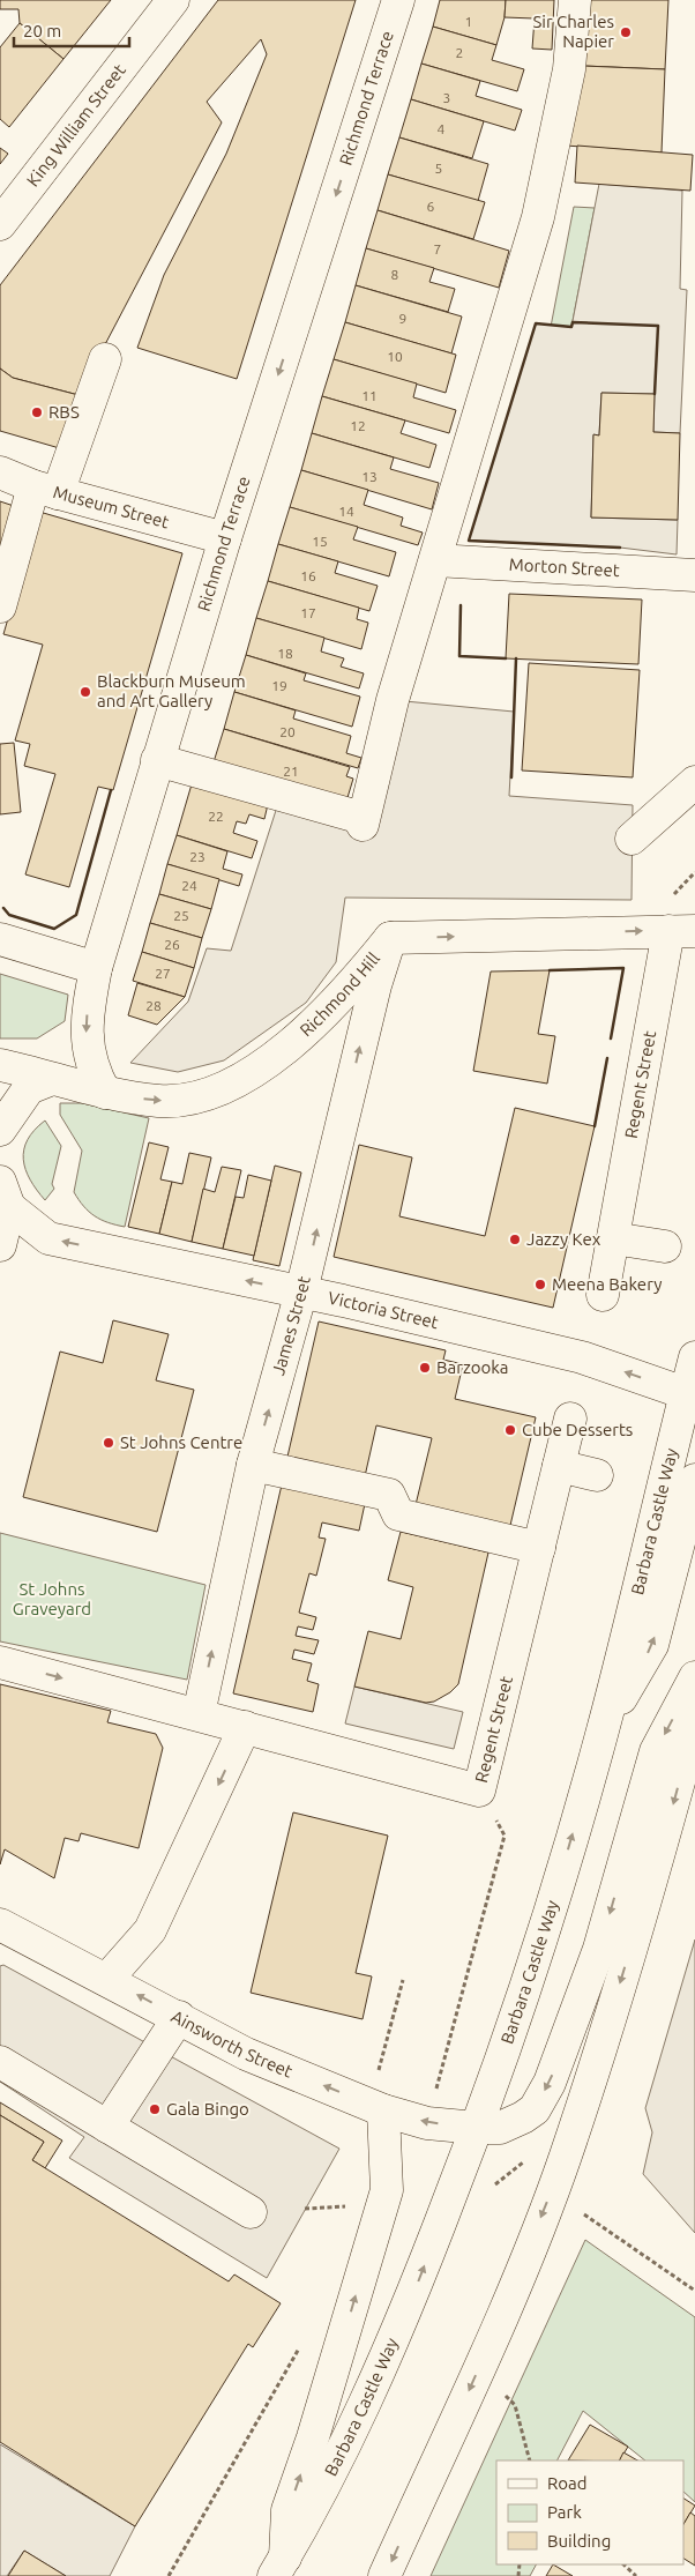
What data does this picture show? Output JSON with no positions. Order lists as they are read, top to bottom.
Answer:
{
  "streets": {
    "main road": [
      "Richmond Terrace",
      "King William Street",
      "Museum Street",
      "Morton Street",
      "Richmond Hill",
      "Regent Street",
      "Victoria Street",
      "James Street",
      "Barbara Castle Way",
      "Ainsworth Street"
    ]
  },
  "crossings": [
    ["Richmond Terrace", "Museum Street"],
    ["Richmond Terrace", "Richmond Hill"],
    ["Richmond Hill", "Regent Street"],
    ["Richmond Hill", "James Street"],
    ["Victoria Street", "James Street"],
    ["Victoria Street", "Barbara Castle Way"],
    ["Barbara Castle Way", "Ainsworth Street"]
  ],
  "one_way": ["Richmond Hill", "James Street"],
  "parks": ["St Johns Graveyard"],
  "places": [
    "Sir Charles Napier",
    "RBS",
    "Blackburn Museum and Art Gallery",
    "Jazzy Kex",
    "Meena Bakery",
    "Barzooka",
    "Cube Desserts",
    "St Johns Centre",
    "Gala Bingo"
  ],
  "house_numbers": [
    "1",
    "2",
    "3",
    "4",
    "5",
    "6",
    "7",
    "8",
    "9",
    "10",
    "11",
    "12",
    "13",
    "14",
    "15",
    "16",
    "17",
    "18",
    "19",
    "20",
    "21",
    "22",
    "23",
    "24",
    "25",
    "26",
    "27",
    "28"
  ],
  "legend": ["Road", "Park", "Building"],
  "scale_bar": "20 m"
}
